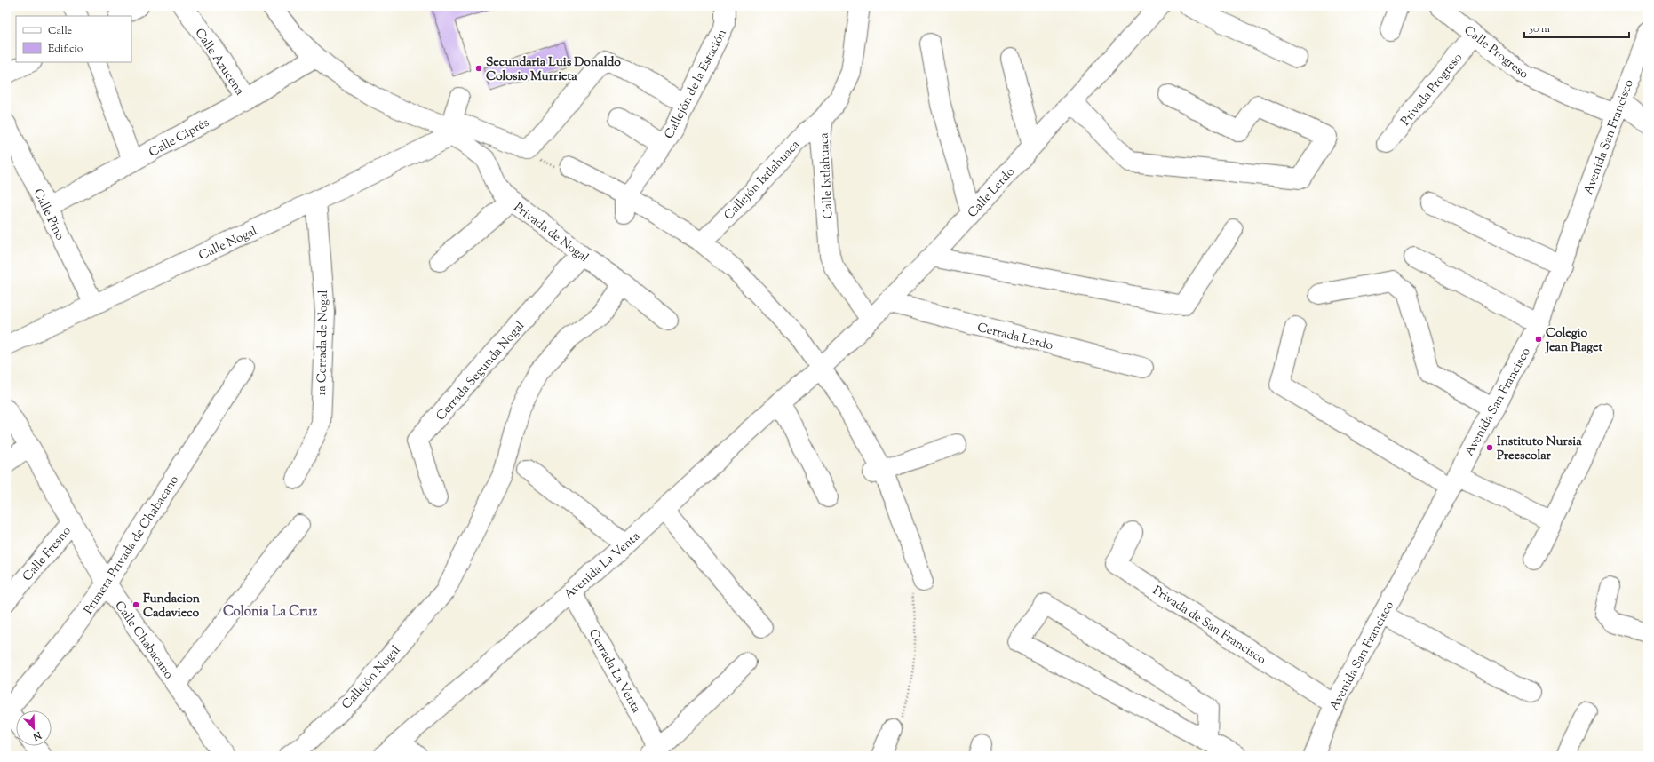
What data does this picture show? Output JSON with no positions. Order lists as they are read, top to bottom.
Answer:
{
  "streets": {
    "street": [
      "Calle Progreso",
      "Calle Azucena",
      "Callejón de la Estación",
      "Privada Progreso",
      "Calle Ciprés",
      "Avenida San Francisco",
      "Calle Ixtlahuaca",
      "Callejón Ixtlahuaca",
      "Calle Lerdo",
      "Calle Pino",
      "Privada de Nogal",
      "Calle Nogal",
      "Cerrada Lerdo",
      "1a Cerrada de Nogal",
      "Cerrada Segunda Nogal",
      "Primera Privada de Chabacano",
      "Calle Fresno",
      "Avenida La Venta",
      "Privada de San Francisco",
      "Calle Chabacano",
      "Cerrada La Venta",
      "Callejón Nogal"
    ]
  },
  "crossings": [
    ["Calle Progreso", "Privada Progreso"],
    ["Calle Progreso", "Avenida San Francisco"],
    ["Calle Azucena", "Calle Ciprés"],
    ["Calle Ciprés", "Calle Pino"],
    ["Avenida San Francisco", "Privada de San Francisco"],
    ["Calle Ixtlahuaca", "Callejón Ixtlahuaca"],
    ["Calle Ixtlahuaca", "Calle Lerdo"],
    ["Calle Lerdo", "Cerrada Lerdo"],
    ["Calle Lerdo", "Avenida La Venta"],
    ["Calle Pino", "Calle Nogal"],
    ["Privada de Nogal", "Calle Nogal"],
    ["Privada de Nogal", "Cerrada Segunda Nogal"],
    ["Privada de Nogal", "Callejón Nogal"],
    ["Calle Nogal", "1a Cerrada de Nogal"],
    ["Primera Privada de Chabacano", "Calle Chabacano"],
    ["Calle Fresno", "Calle Chabacano"],
    ["Avenida La Venta", "Cerrada La Venta"]
  ],
  "districts": ["Colonia La Cruz"],
  "places": [
    "Secundaria Luis Donaldo Colosio Murrieta",
    "Colegio Jean Piaget",
    "Instituto Nursia Preescolar",
    "Fundacion Cadavieco"
  ],
  "legend": ["Calle", "Edificio"],
  "scale_bar": "50 m",
  "north": "bottom right"
}
